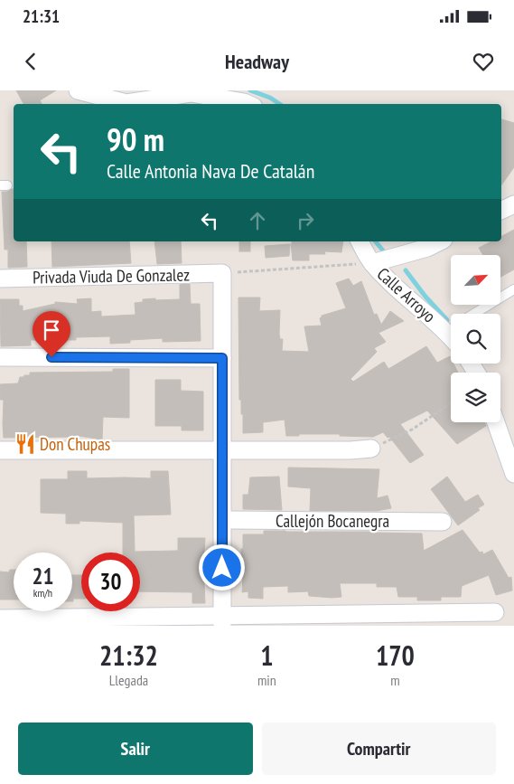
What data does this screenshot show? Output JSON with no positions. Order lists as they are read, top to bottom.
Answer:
{
  "streets": {
    "street": ["Privada Viuda De Gonzalez", "Calle Arroyo", "Callejón Bocanegra"]
  },
  "places": {
    "restaurant": ["Don Chupas"]
  },
  "north": "top right",
  "page": {
    "status": "21:31",
    "header": "Headway",
    "turn": ["90 m", "Calle Antonia Nava De Catalán"],
    "speed": "21 km/h",
    "limit": "30",
    "eta": [
      "21:32",
      "Llegada",
      "1",
      "min",
      "170",
      "m"
    ],
    "buttons": ["Salir", "Compartir"]
  }
}
